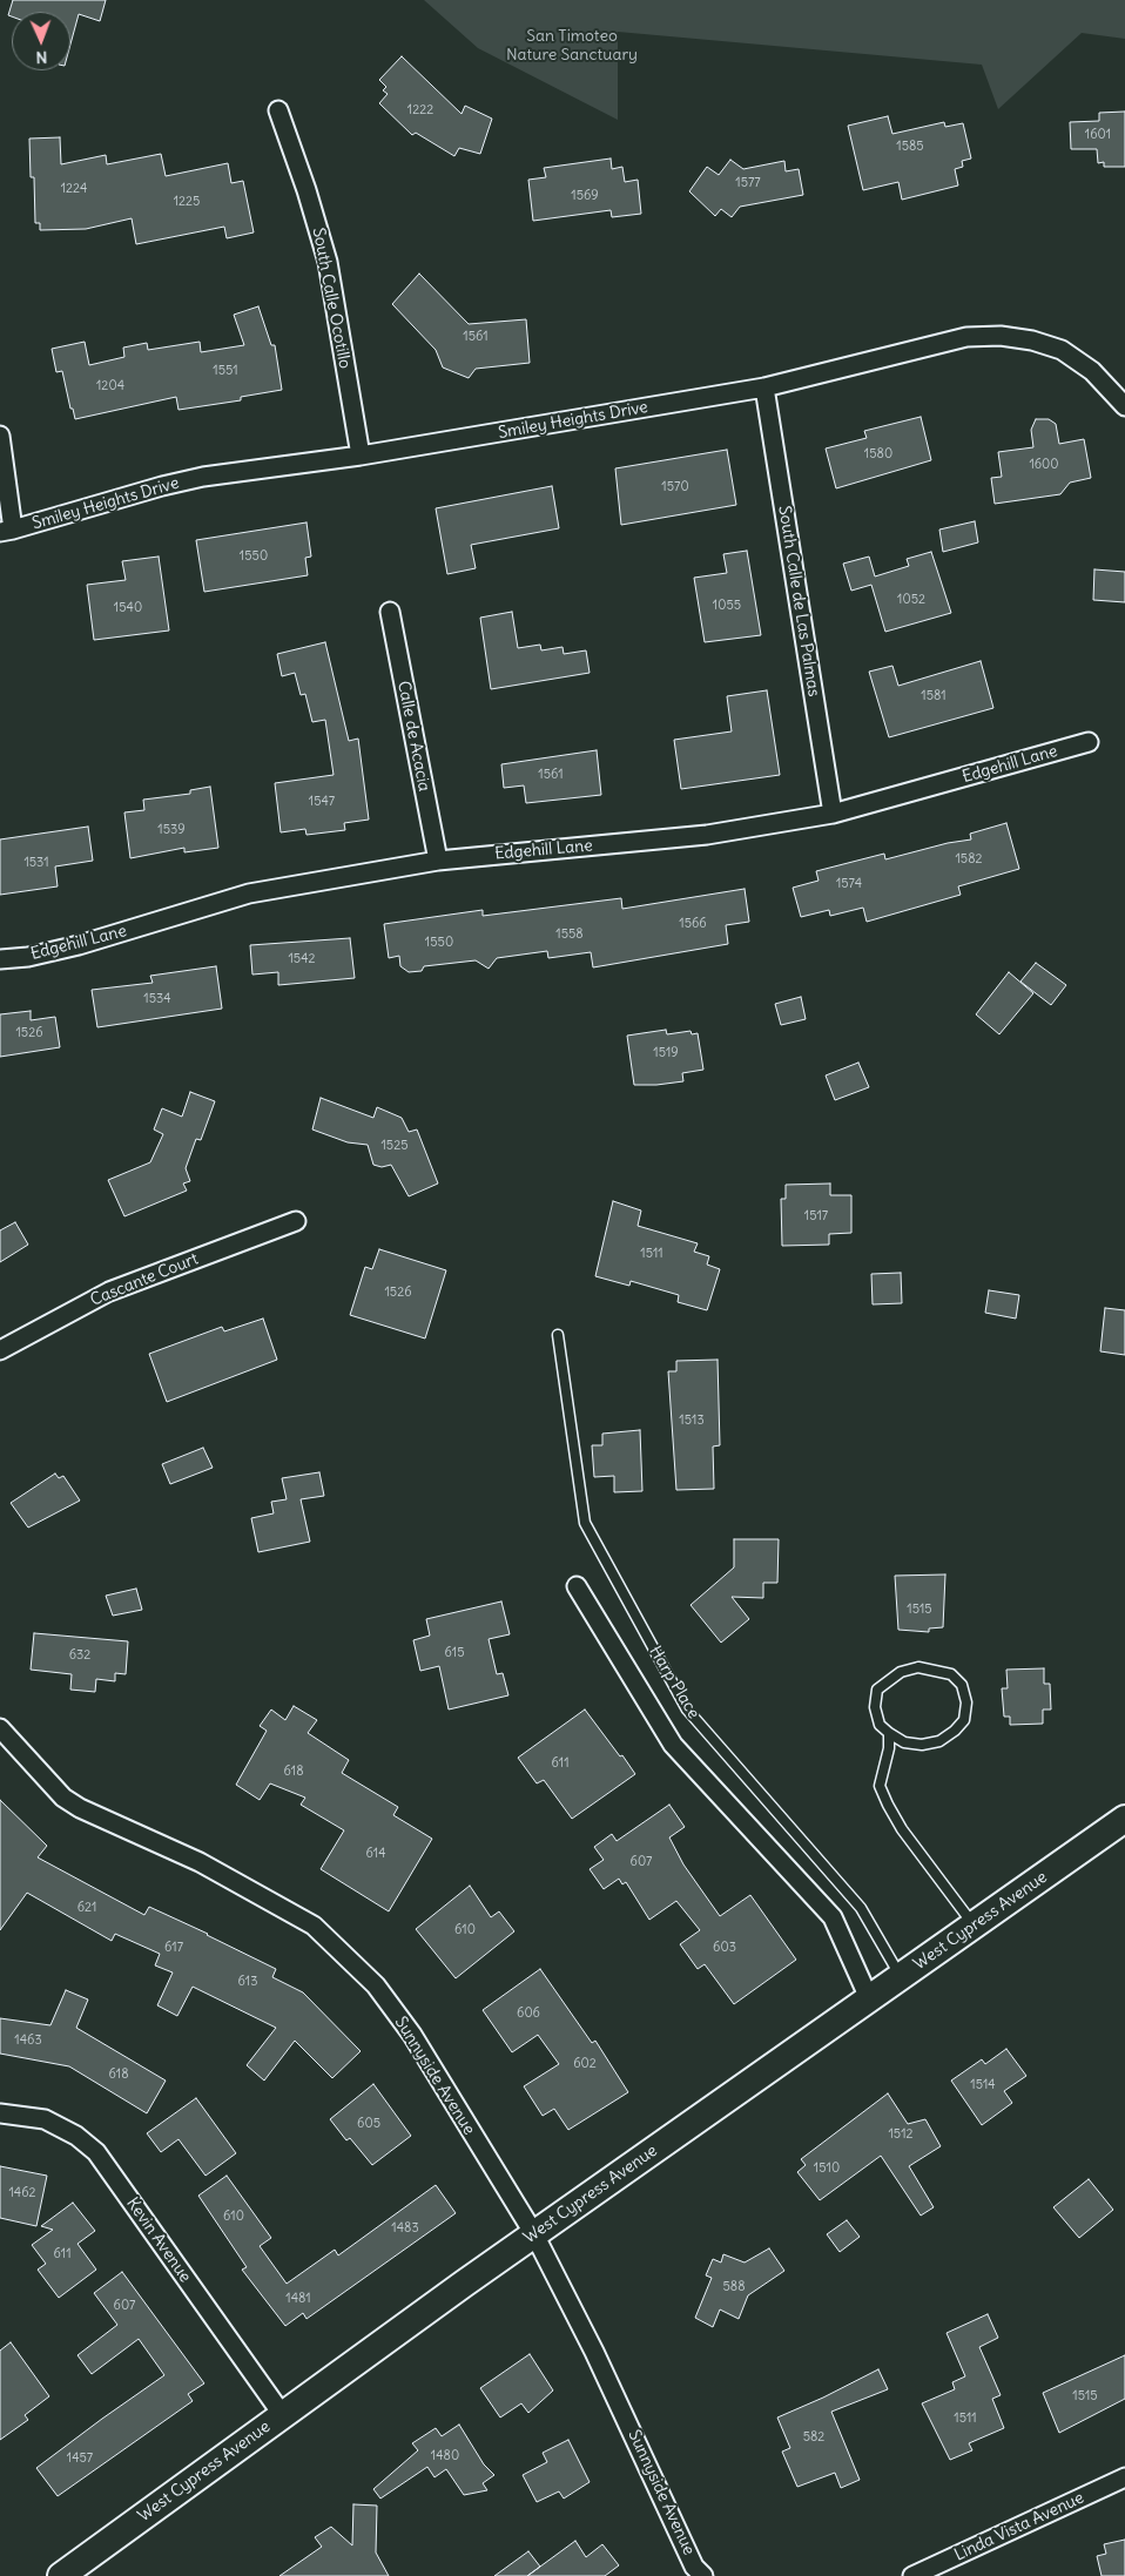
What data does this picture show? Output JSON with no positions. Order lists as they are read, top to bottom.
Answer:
{
  "streets": {
    "main road": ["West Cypress Avenue"],
    "street": [
      "South Calle Ocotillo",
      "Smiley Heights Drive",
      "South Calle de Las Palmas",
      "Calle de Acacia",
      "Edgehill Lane",
      "Cascante Court",
      "Harp Place",
      "Sunnyside Avenue",
      "Kevin Avenue",
      "Linda Vista Avenue"
    ]
  },
  "crossings": [
    ["South Calle Ocotillo", "Smiley Heights Drive"],
    ["Smiley Heights Drive", "South Calle de Las Palmas"],
    ["South Calle de Las Palmas", "Edgehill Lane"],
    ["Calle de Acacia", "Edgehill Lane"],
    ["Harp Place", "West Cypress Avenue"],
    ["West Cypress Avenue", "Sunnyside Avenue"],
    ["West Cypress Avenue", "Kevin Avenue"]
  ],
  "parks": ["San Timoteo Nature Sanctuary"],
  "house_numbers": [
    "1222",
    "1601",
    "1585",
    "1577",
    "1224",
    "1569",
    "1225",
    "1561",
    "1551",
    "1204",
    "1580",
    "1600",
    "1570",
    "1550",
    "1052",
    "1055",
    "1540",
    "1581",
    "1561",
    "1547",
    "1539",
    "1582",
    "1531",
    "1574",
    "1566",
    "1558",
    "1550",
    "1542",
    "1534",
    "1526",
    "1519",
    "1525",
    "1517",
    "1511",
    "1526",
    "1513",
    "1515",
    "615",
    "632",
    "611",
    "618",
    "614",
    "607",
    "621",
    "610",
    "617",
    "603",
    "613",
    "606",
    "1463",
    "602",
    "618",
    "1514",
    "605",
    "1512",
    "1510",
    "1462",
    "610",
    "1483",
    "611",
    "588",
    "1481",
    "607",
    "1515",
    "1511",
    "582",
    "1480",
    "1457"
  ],
  "north": "bottom"
}
